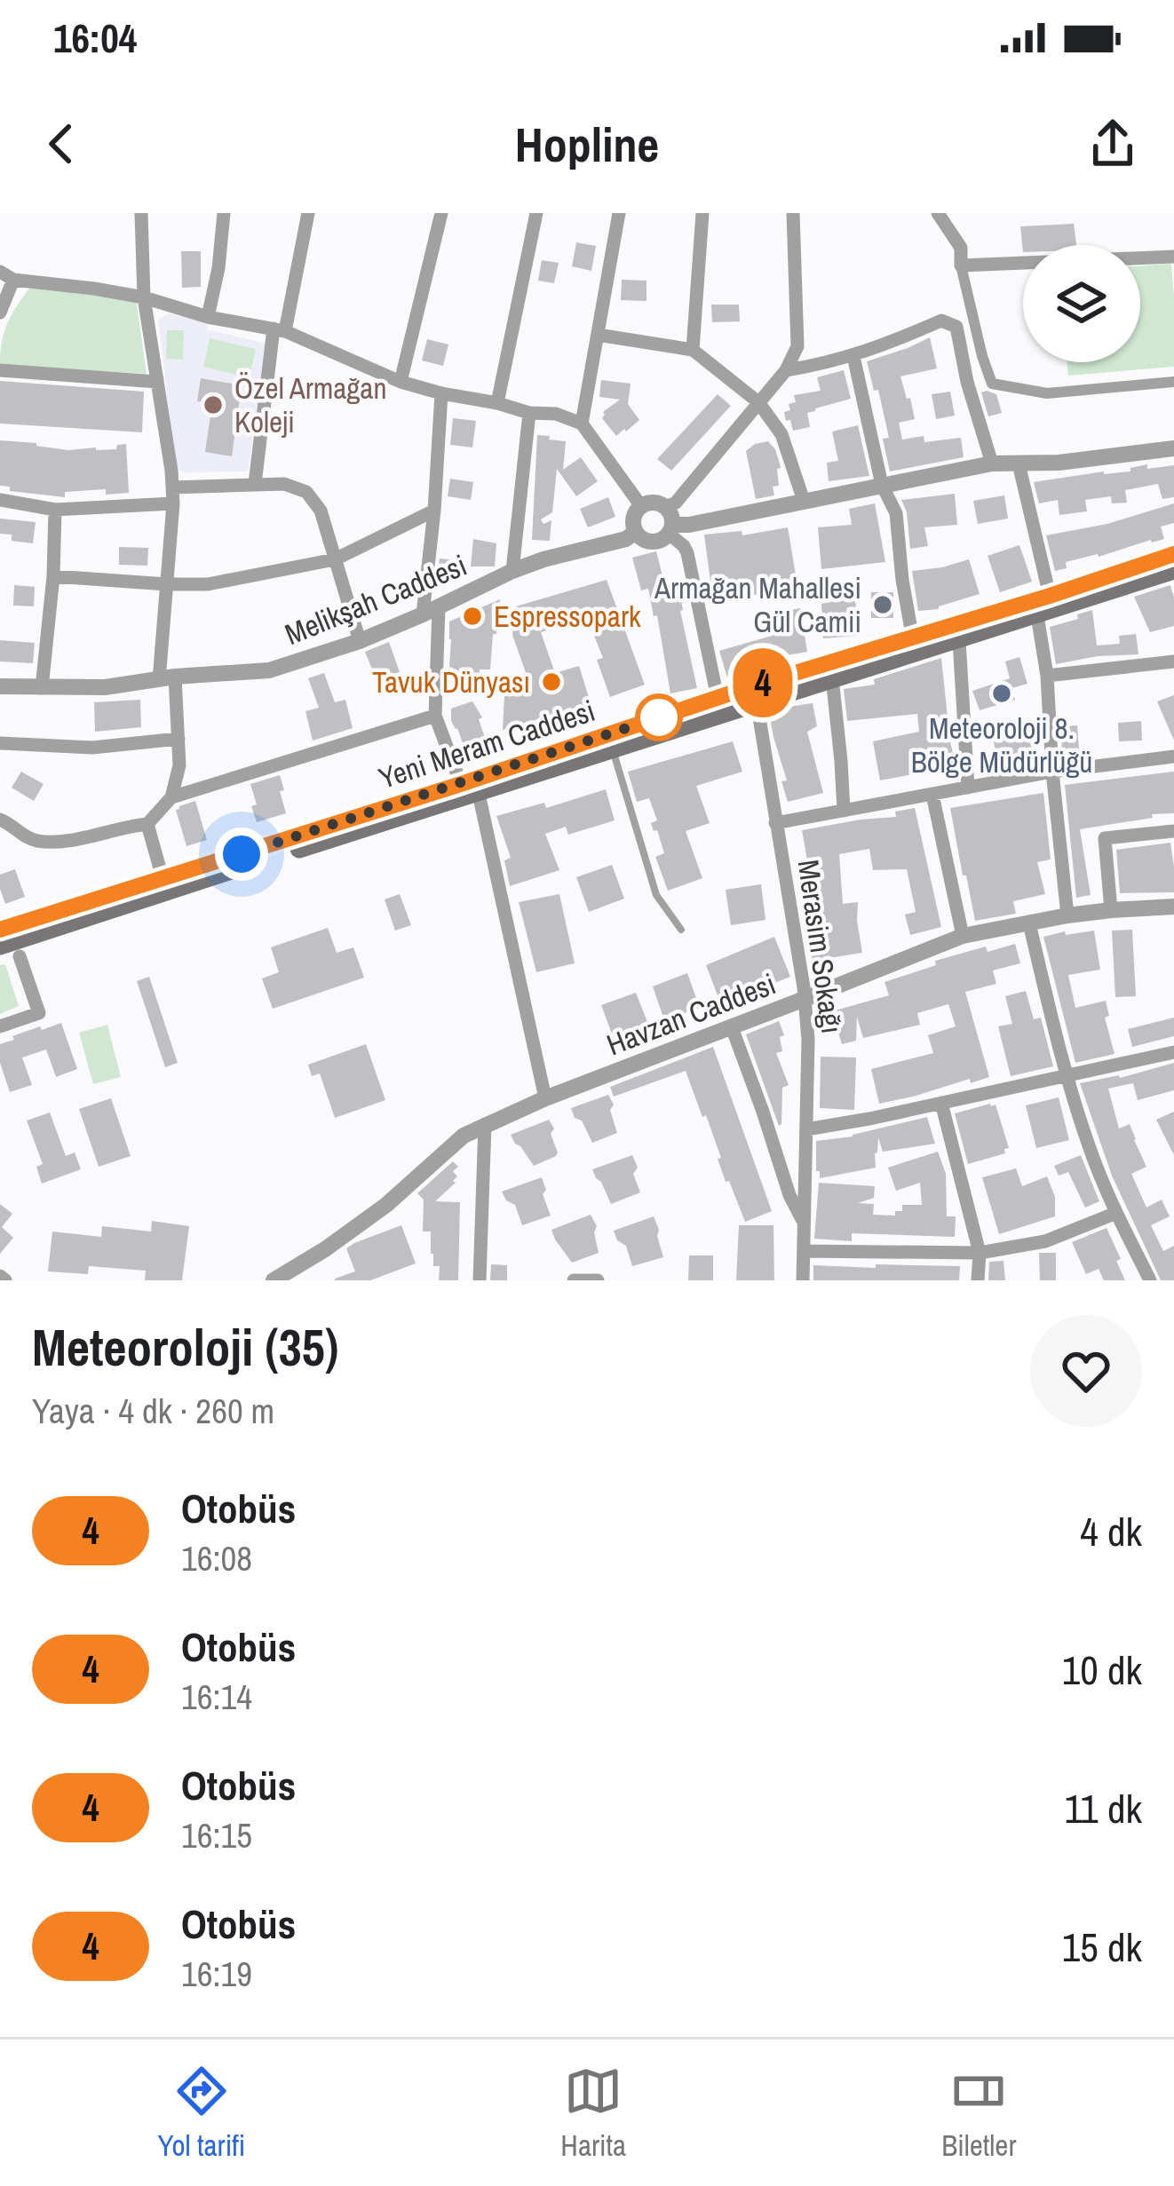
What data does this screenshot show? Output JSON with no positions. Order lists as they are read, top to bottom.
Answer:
{
  "streets": {
    "main road": ["Yeni Meram Caddesi"],
    "street": ["Melikşah Caddesi", "Merasim Sokağı", "Havzan Caddesi"]
  },
  "crossings": [
    ["Yeni Meram Caddesi", "Merasim Sokağı"],
    ["Merasim Sokağı", "Havzan Caddesi"]
  ],
  "places": [
    "Özel Armağan Koleji",
    "Armağan Mahallesi Gül Camii",
    "Espressopark",
    "Tavuk Dünyası",
    "Meteoroloji 8. Bölge Müdürlüğü"
  ],
  "lines": ["bus line 4"],
  "page": {
    "status": "16:04",
    "header": "Hopline",
    "on_map": "4",
    "heading": ["Meteoroloji (35)", "Yaya · 4 dk · 260 m"],
    "list": [
      {
        "mark": "4",
        "name": "Otobüs",
        "note": "16:08",
        "value": "4 dk"
      },
      {
        "mark": "4",
        "name": "Otobüs",
        "note": "16:14",
        "value": "10 dk"
      },
      {
        "mark": "4",
        "name": "Otobüs",
        "note": "16:15",
        "value": "11 dk"
      },
      {
        "mark": "4",
        "name": "Otobüs",
        "note": "16:19",
        "value": "15 dk"
      }
    ],
    "tabs": ["Yol tarifi", "Harita", "Biletler"]
  }
}
